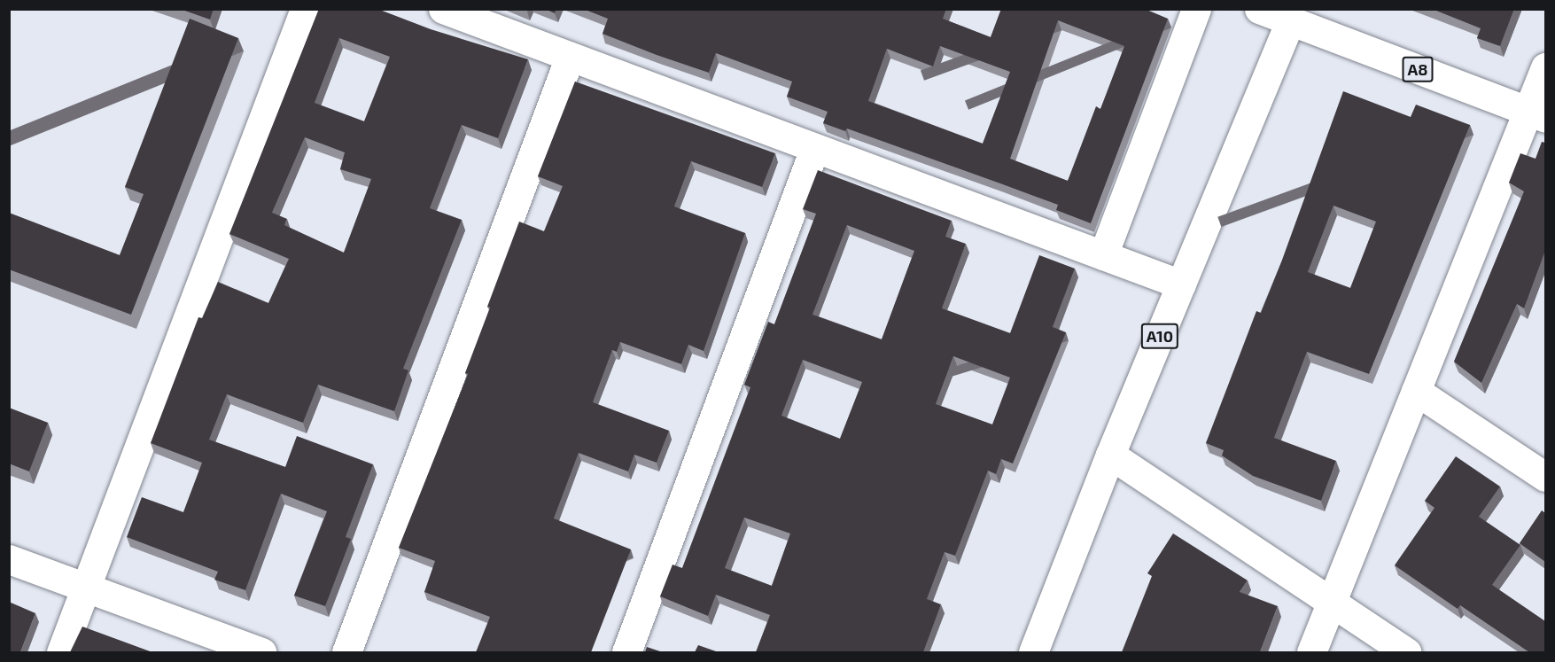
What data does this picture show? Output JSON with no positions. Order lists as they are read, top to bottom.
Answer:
{
  "streets": {
    "street": ["A8", "A10"]
  },
  "crossings": [
    ["A8", "A10"]
  ]
}
